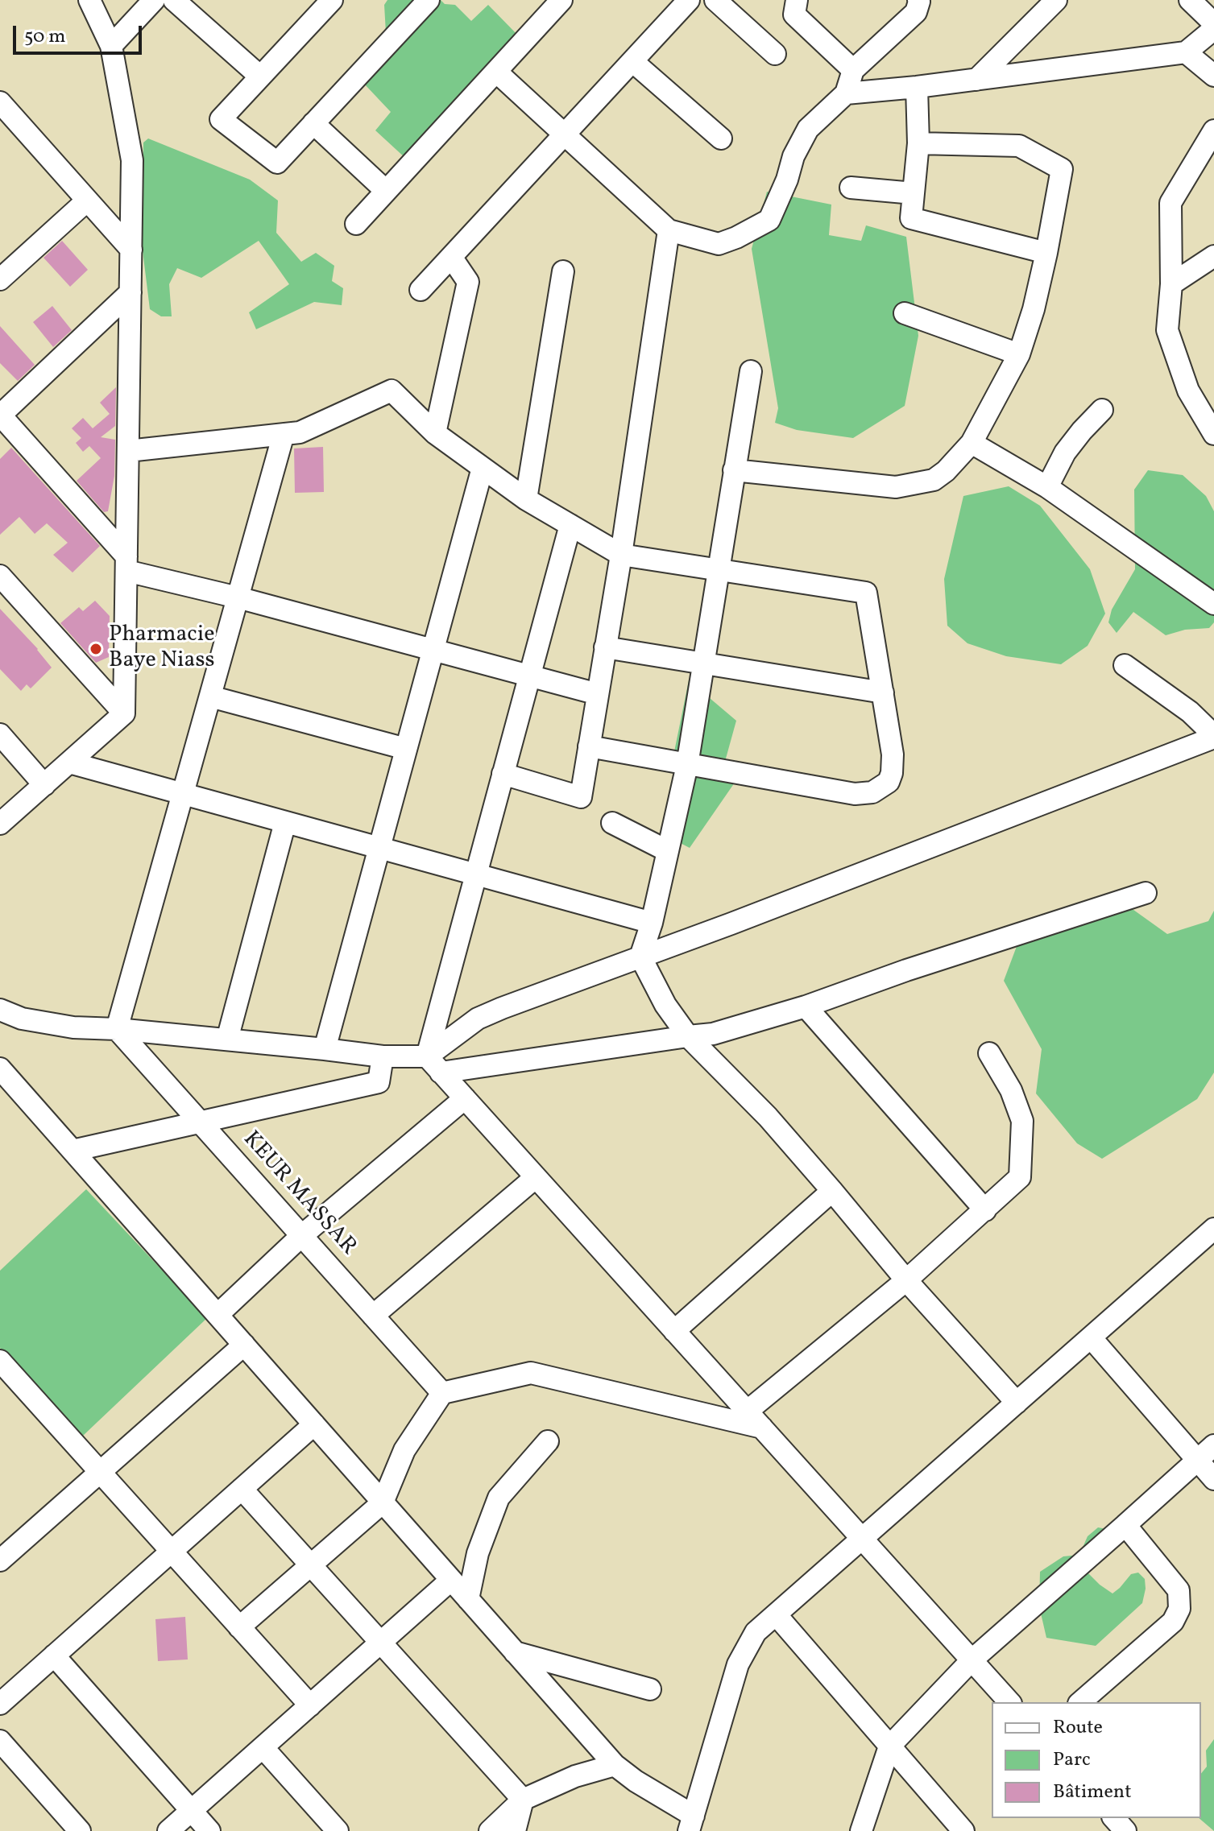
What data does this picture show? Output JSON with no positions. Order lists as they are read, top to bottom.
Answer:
{
  "streets": {
    "street": ["KEUR MASSAR"]
  },
  "places": ["Pharmacie Baye Niass"],
  "legend": ["Route", "Parc", "Bâtiment"],
  "scale_bar": "50 m"
}
